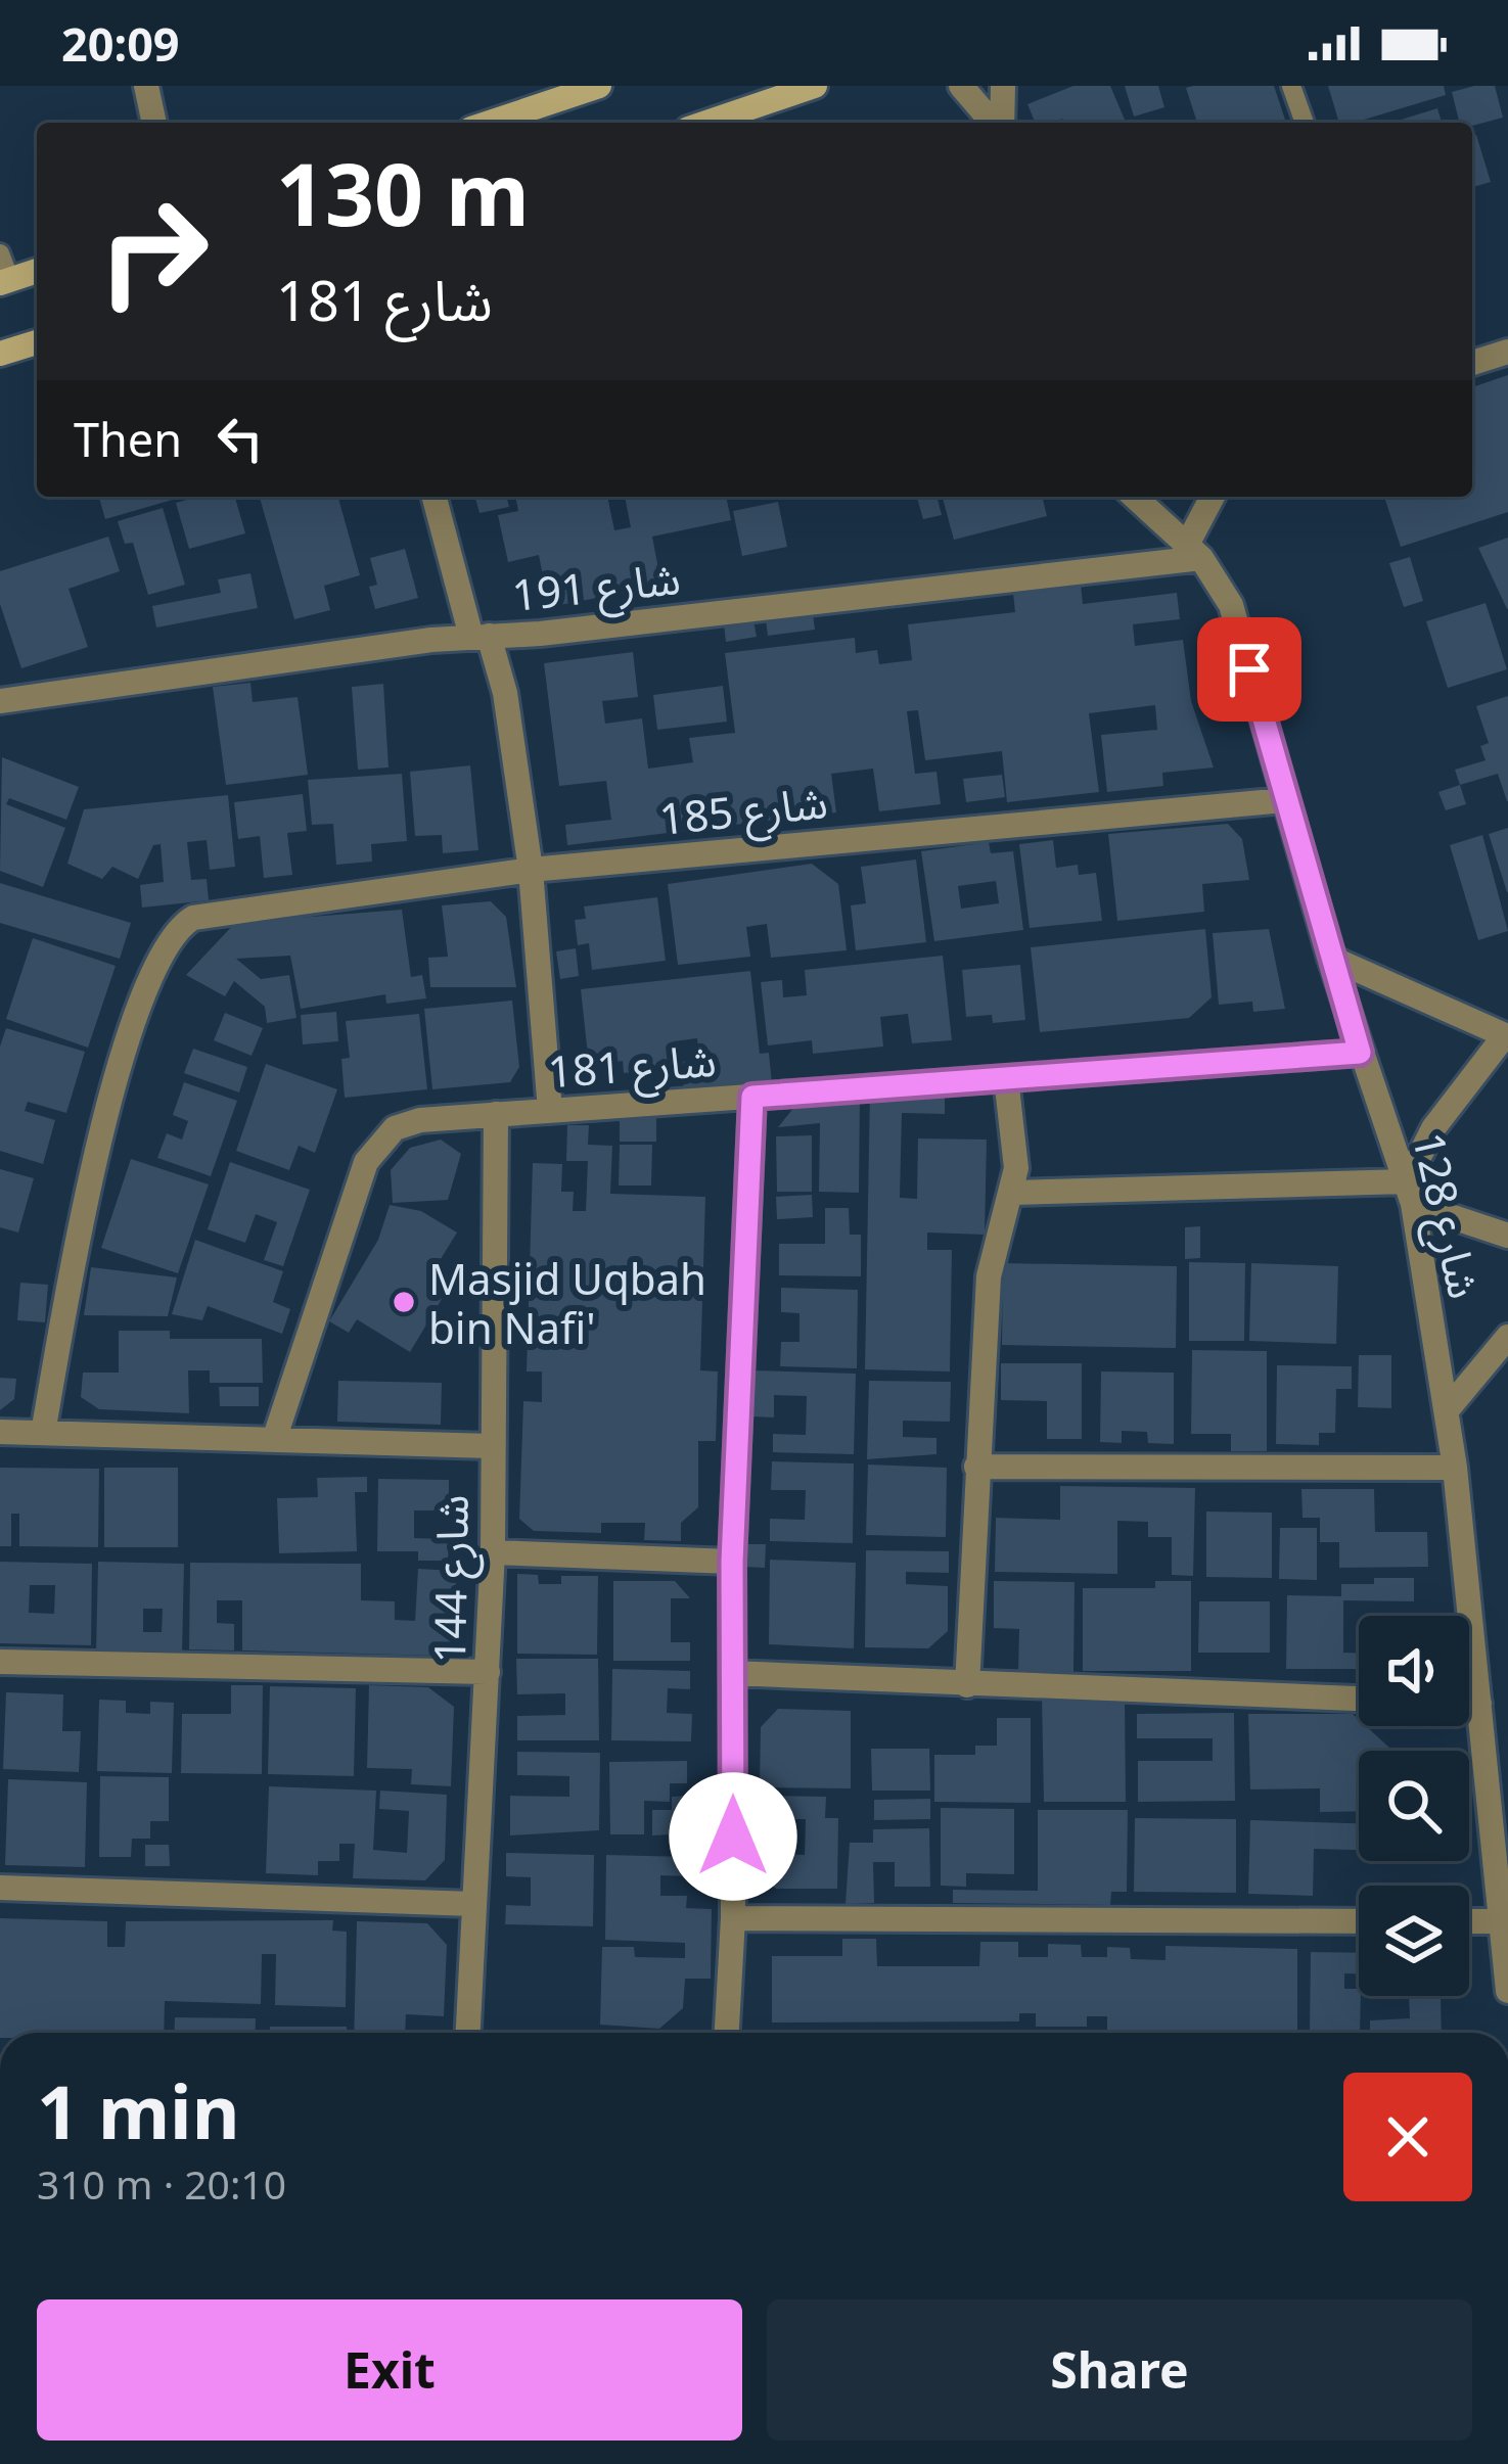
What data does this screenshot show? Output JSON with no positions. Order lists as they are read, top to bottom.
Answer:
{
  "streets": {
    "street": [
      "شارع 191",
      "شارع 185",
      "شارع 181",
      "شارع 128",
      "شارع 144"
    ]
  },
  "crossings": [
    ["شارع 191", "شارع 128"],
    ["شارع 185", "شارع 128"],
    ["شارع 181", "شارع 128"],
    ["شارع 181", "شارع 144"]
  ],
  "places": ["Masjid Uqbah bin Nafi'"],
  "page": {
    "status": "20:09",
    "turn": ["130 m", "شارع 181"],
    "then": "Then",
    "heading": ["1 min", "310 m · 20:10"],
    "buttons": ["Exit", "Share"]
  }
}
